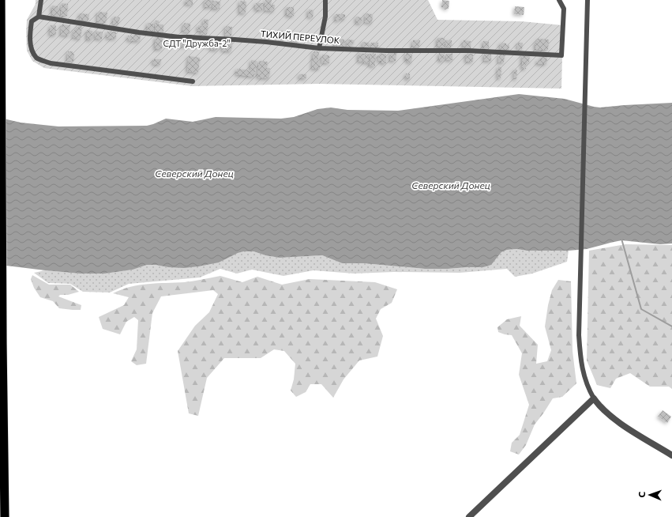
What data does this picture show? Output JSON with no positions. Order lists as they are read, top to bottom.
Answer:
{
  "streets": {
    "street": ["ТИХИЙ ПЕРЕУЛОК"]
  },
  "water": ["Северский Донец"],
  "parks": ["СДТ \"Дружба-2\""],
  "north": "left"
}
